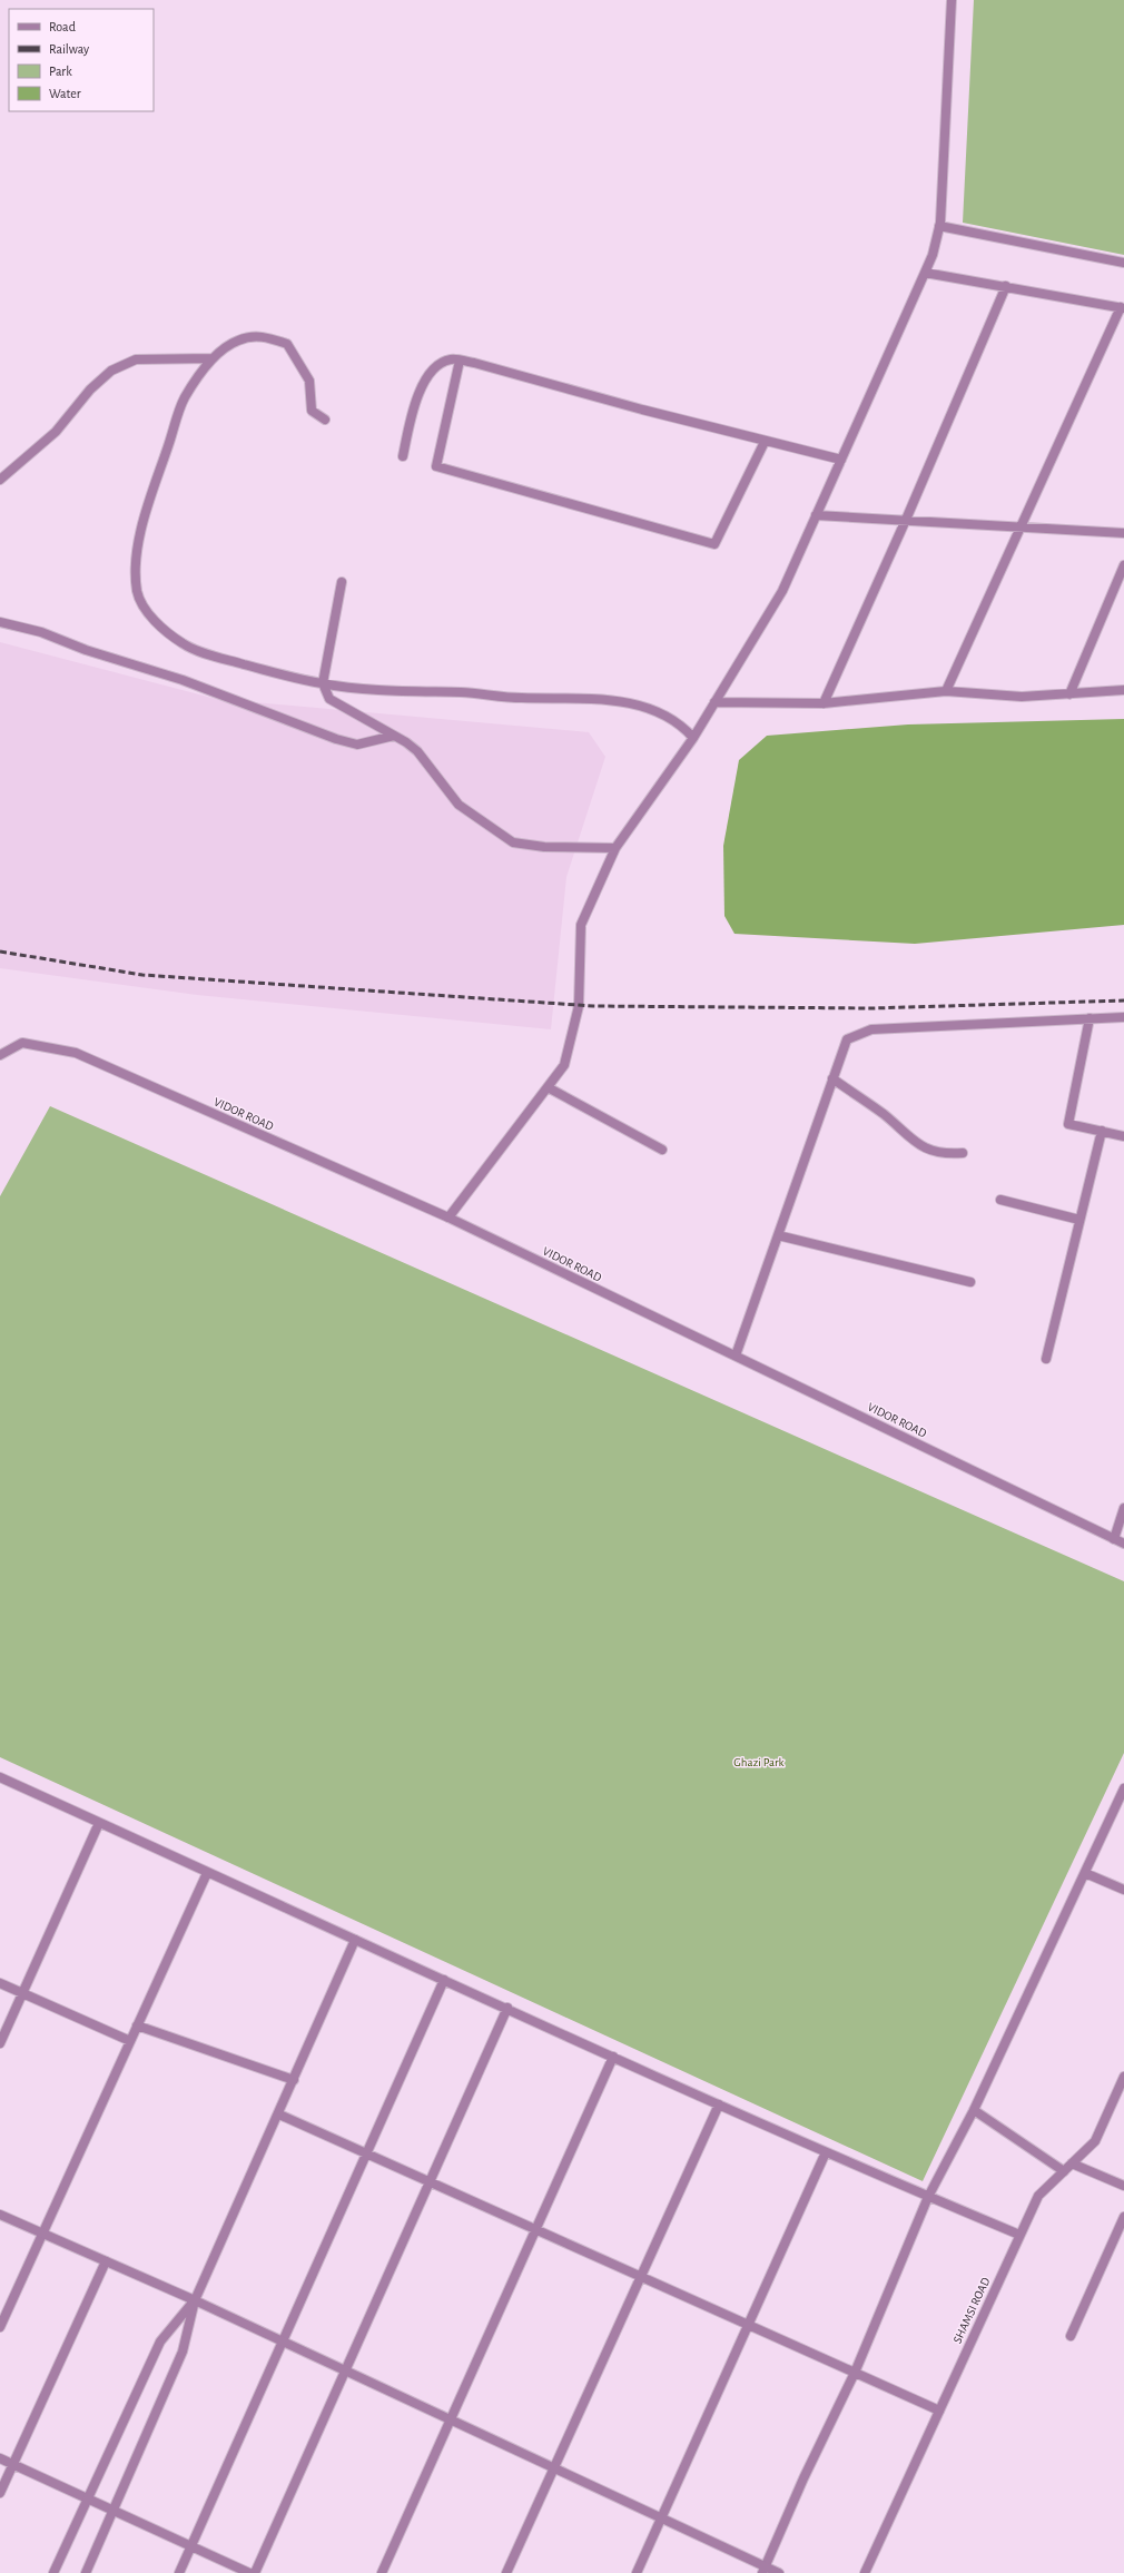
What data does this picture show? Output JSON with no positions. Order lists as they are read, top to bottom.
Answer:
{
  "streets": {
    "street": ["VIDOR ROAD", "SHAMSI ROAD"]
  },
  "parks": ["Ghazi Park"],
  "legend": [
    "Road",
    "Railway",
    "Park",
    "Water"
  ]
}
